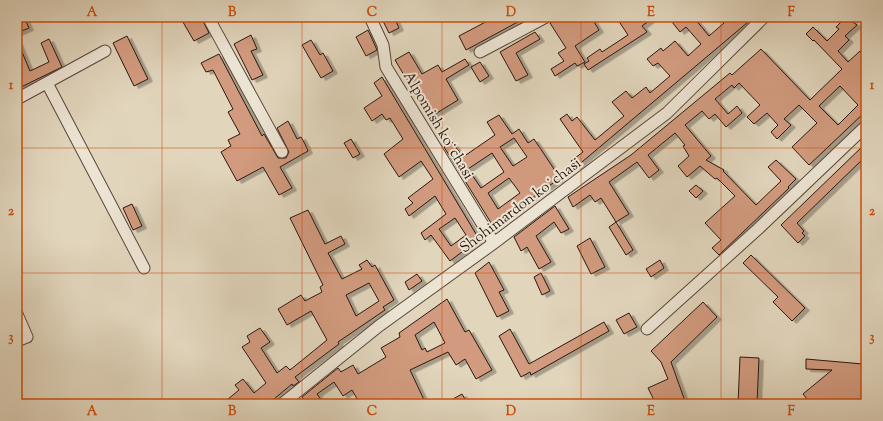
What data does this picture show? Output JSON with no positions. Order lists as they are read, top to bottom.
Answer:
{
  "streets": {
    "street": ["Alpomish koʻchasi", "Shohimardon koʻchasi"]
  },
  "crossings": [
    ["Alpomish koʻchasi", "Shohimardon koʻchasi"]
  ],
  "grid": {
    "columns": [
      "A",
      "B",
      "C",
      "D",
      "E",
      "F"
    ],
    "rows": ["1", "2", "3"]
  }
}
